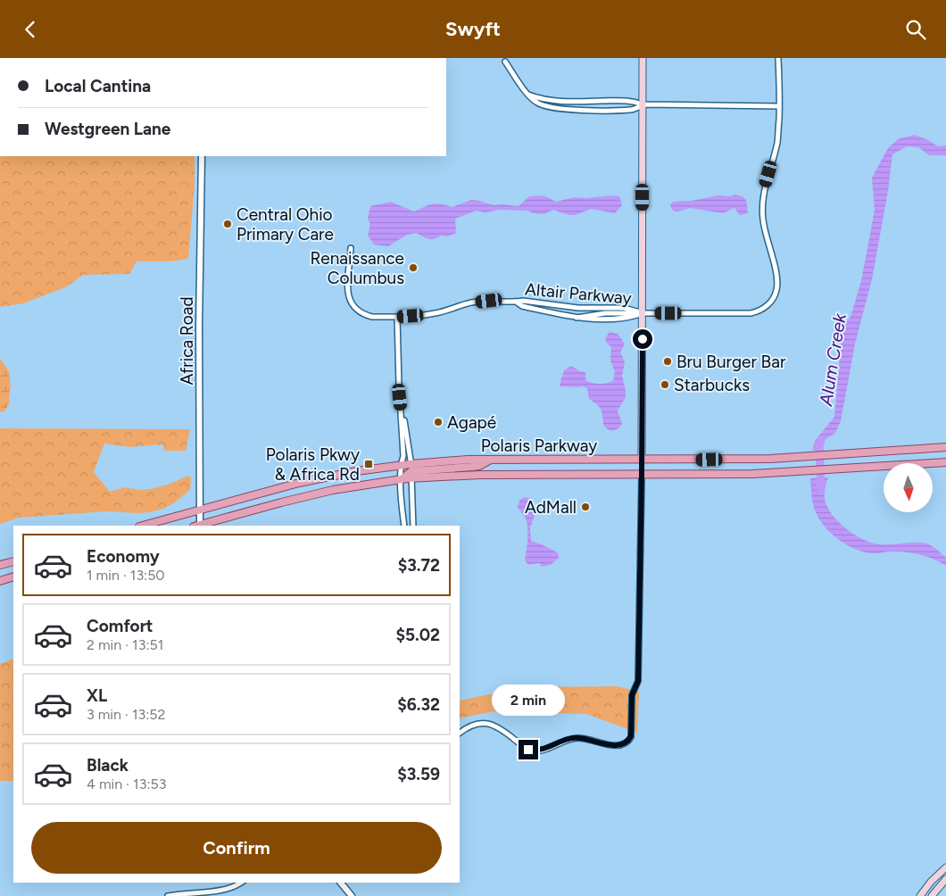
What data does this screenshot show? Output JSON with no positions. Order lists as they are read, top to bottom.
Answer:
{
  "streets": {
    "main road": ["Polaris Parkway"],
    "street": ["Altair Parkway", "Africa Road"]
  },
  "crossings": [
    ["Africa Road", "Polaris Parkway"]
  ],
  "water": ["Alum Creek"],
  "places": {
    "other": [
      "Central Ohio Primary Care",
      "Renaissance Columbus",
      "Bru Burger Bar",
      "Starbucks",
      "Agapé",
      "AdMall"
    ],
    "transit": ["Polaris Pkwy & Africa Rd"]
  },
  "north": "bottom",
  "page": {
    "header": "Swyft",
    "banner": ["Local Cantina", "Westgreen Lane"],
    "list": [
      {
        "name": "Economy",
        "note": "1 min · 13:50",
        "value": "$3.72"
      },
      {
        "name": "Comfort",
        "note": "2 min · 13:51",
        "value": "$5.02"
      },
      {
        "name": "XL",
        "note": "3 min · 13:52",
        "value": "$6.32"
      },
      {
        "name": "Black",
        "note": "4 min · 13:53",
        "value": "$3.59"
      }
    ],
    "bubble": "2 min",
    "buttons": "Confirm"
  }
}
